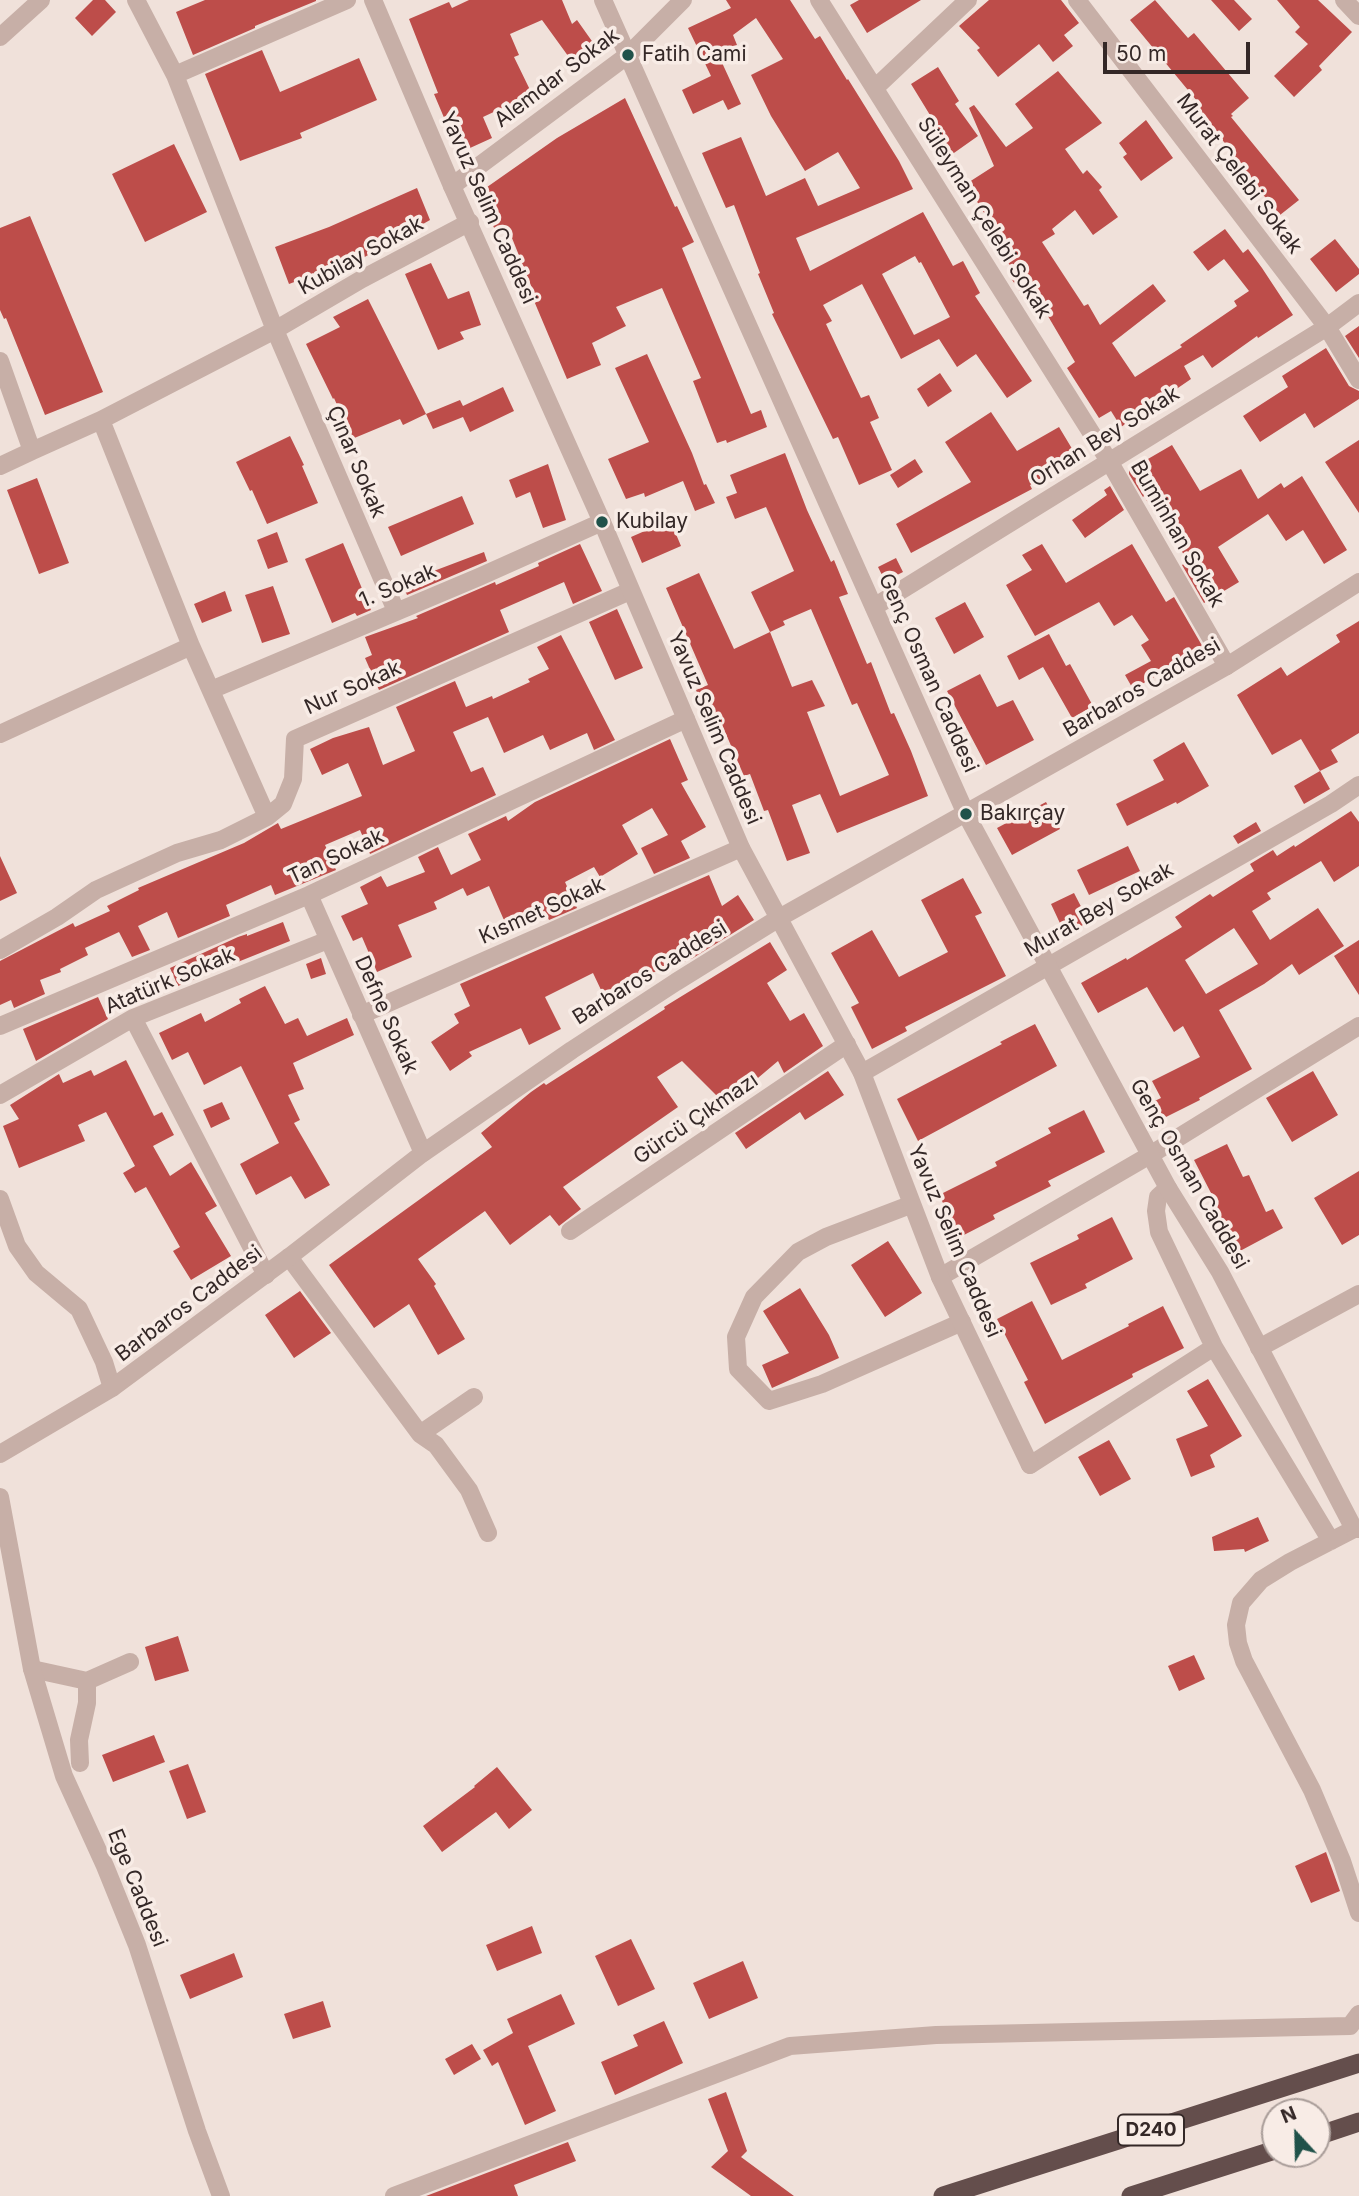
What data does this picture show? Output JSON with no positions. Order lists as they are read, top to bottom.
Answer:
{
  "streets": {
    "highway": ["D240"],
    "street": [
      "Alemdar Sokak",
      "Murat Çelebi Sokak",
      "Yavuz Selim Caddesi",
      "Süleyman Çelebi Sokak",
      "Kubilay Sokak",
      "Orhan Bey Sokak",
      "Çınar Sokak",
      "Buminhan Sokak",
      "1. Sokak",
      "Genç Osman Caddesi",
      "Nur Sokak",
      "Barbaros Caddesi",
      "Tan Sokak",
      "Murat Bey Sokak",
      "Kısmet Sokak",
      "Atatürk Sokak",
      "Defne Sokak",
      "Gürcü Çıkmazı",
      "Ege Caddesi"
    ]
  },
  "crossings": [
    ["Alemdar Sokak", "Yavuz Selim Caddesi"],
    ["Alemdar Sokak", "Genç Osman Caddesi"],
    ["Murat Çelebi Sokak", "Orhan Bey Sokak"],
    ["Yavuz Selim Caddesi", "Kubilay Sokak"],
    ["Yavuz Selim Caddesi", "1. Sokak"],
    ["Yavuz Selim Caddesi", "Nur Sokak"],
    ["Yavuz Selim Caddesi", "Barbaros Caddesi"],
    ["Yavuz Selim Caddesi", "Tan Sokak"],
    ["Yavuz Selim Caddesi", "Murat Bey Sokak"],
    ["Yavuz Selim Caddesi", "Kısmet Sokak"],
    ["Yavuz Selim Caddesi", "Gürcü Çıkmazı"],
    ["Süleyman Çelebi Sokak", "Orhan Bey Sokak"],
    ["Süleyman Çelebi Sokak", "Buminhan Sokak"],
    ["Kubilay Sokak", "Çınar Sokak"],
    ["Orhan Bey Sokak", "Buminhan Sokak"],
    ["Orhan Bey Sokak", "Genç Osman Caddesi"],
    ["Çınar Sokak", "1. Sokak"],
    ["Buminhan Sokak", "Barbaros Caddesi"],
    ["Genç Osman Caddesi", "Barbaros Caddesi"],
    ["Genç Osman Caddesi", "Murat Bey Sokak"],
    ["Barbaros Caddesi", "Defne Sokak"],
    ["Tan Sokak", "Defne Sokak"],
    ["Kısmet Sokak", "Defne Sokak"],
    ["Atatürk Sokak", "Defne Sokak"]
  ],
  "places": ["Fatih Cami", "Kubilay", "Bakırçay"],
  "scale_bar": "50 m",
  "north": "top"
}
